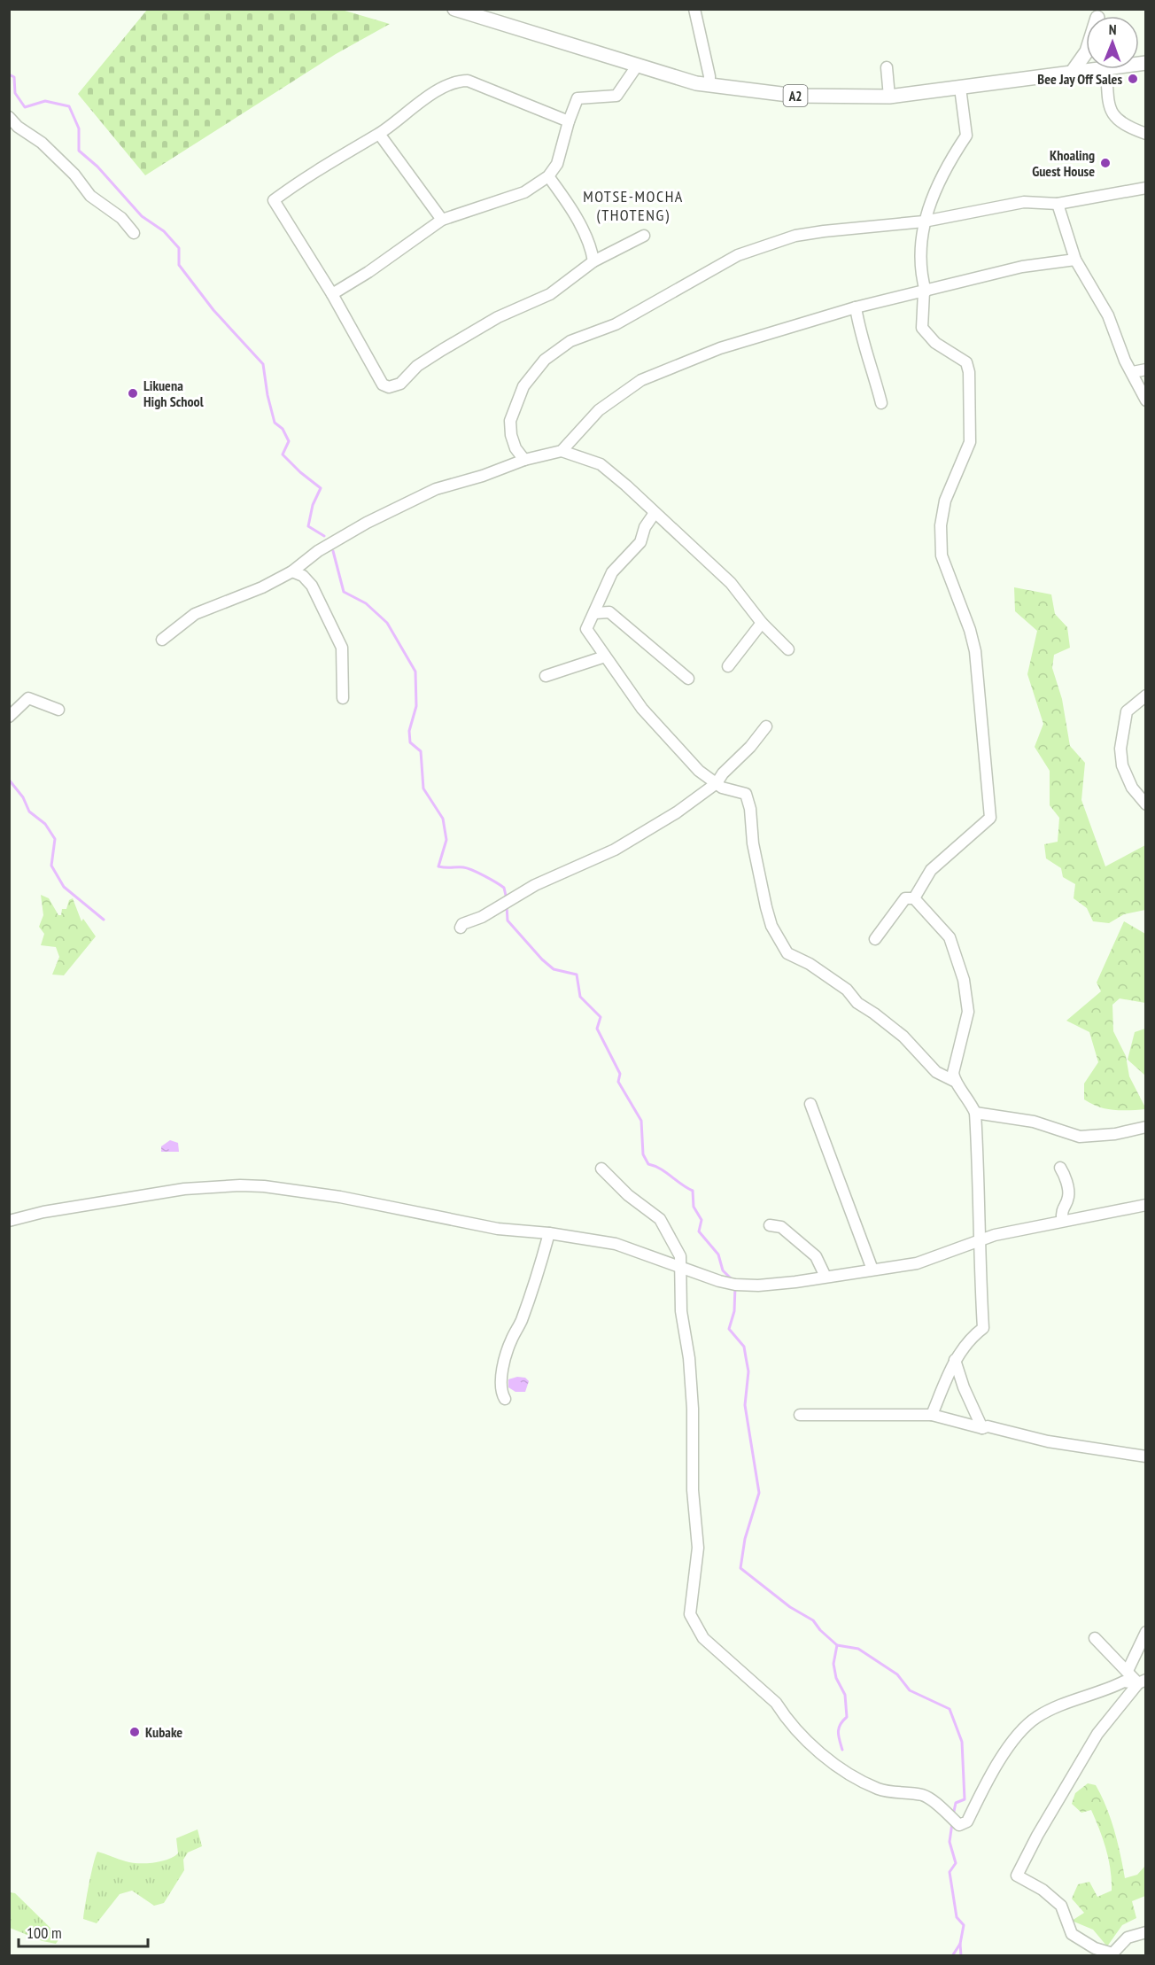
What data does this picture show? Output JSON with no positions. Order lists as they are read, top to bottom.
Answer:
{
  "streets": {
    "main road": ["A2"]
  },
  "districts": ["MOTSE-MOCHA (THOTENG)"],
  "places": [
    "Bee Jay Off Sales",
    "Khoaling Guest House",
    "Likuena High School",
    "Kubake"
  ],
  "scale_bar": "100 m",
  "north": "top"
}
